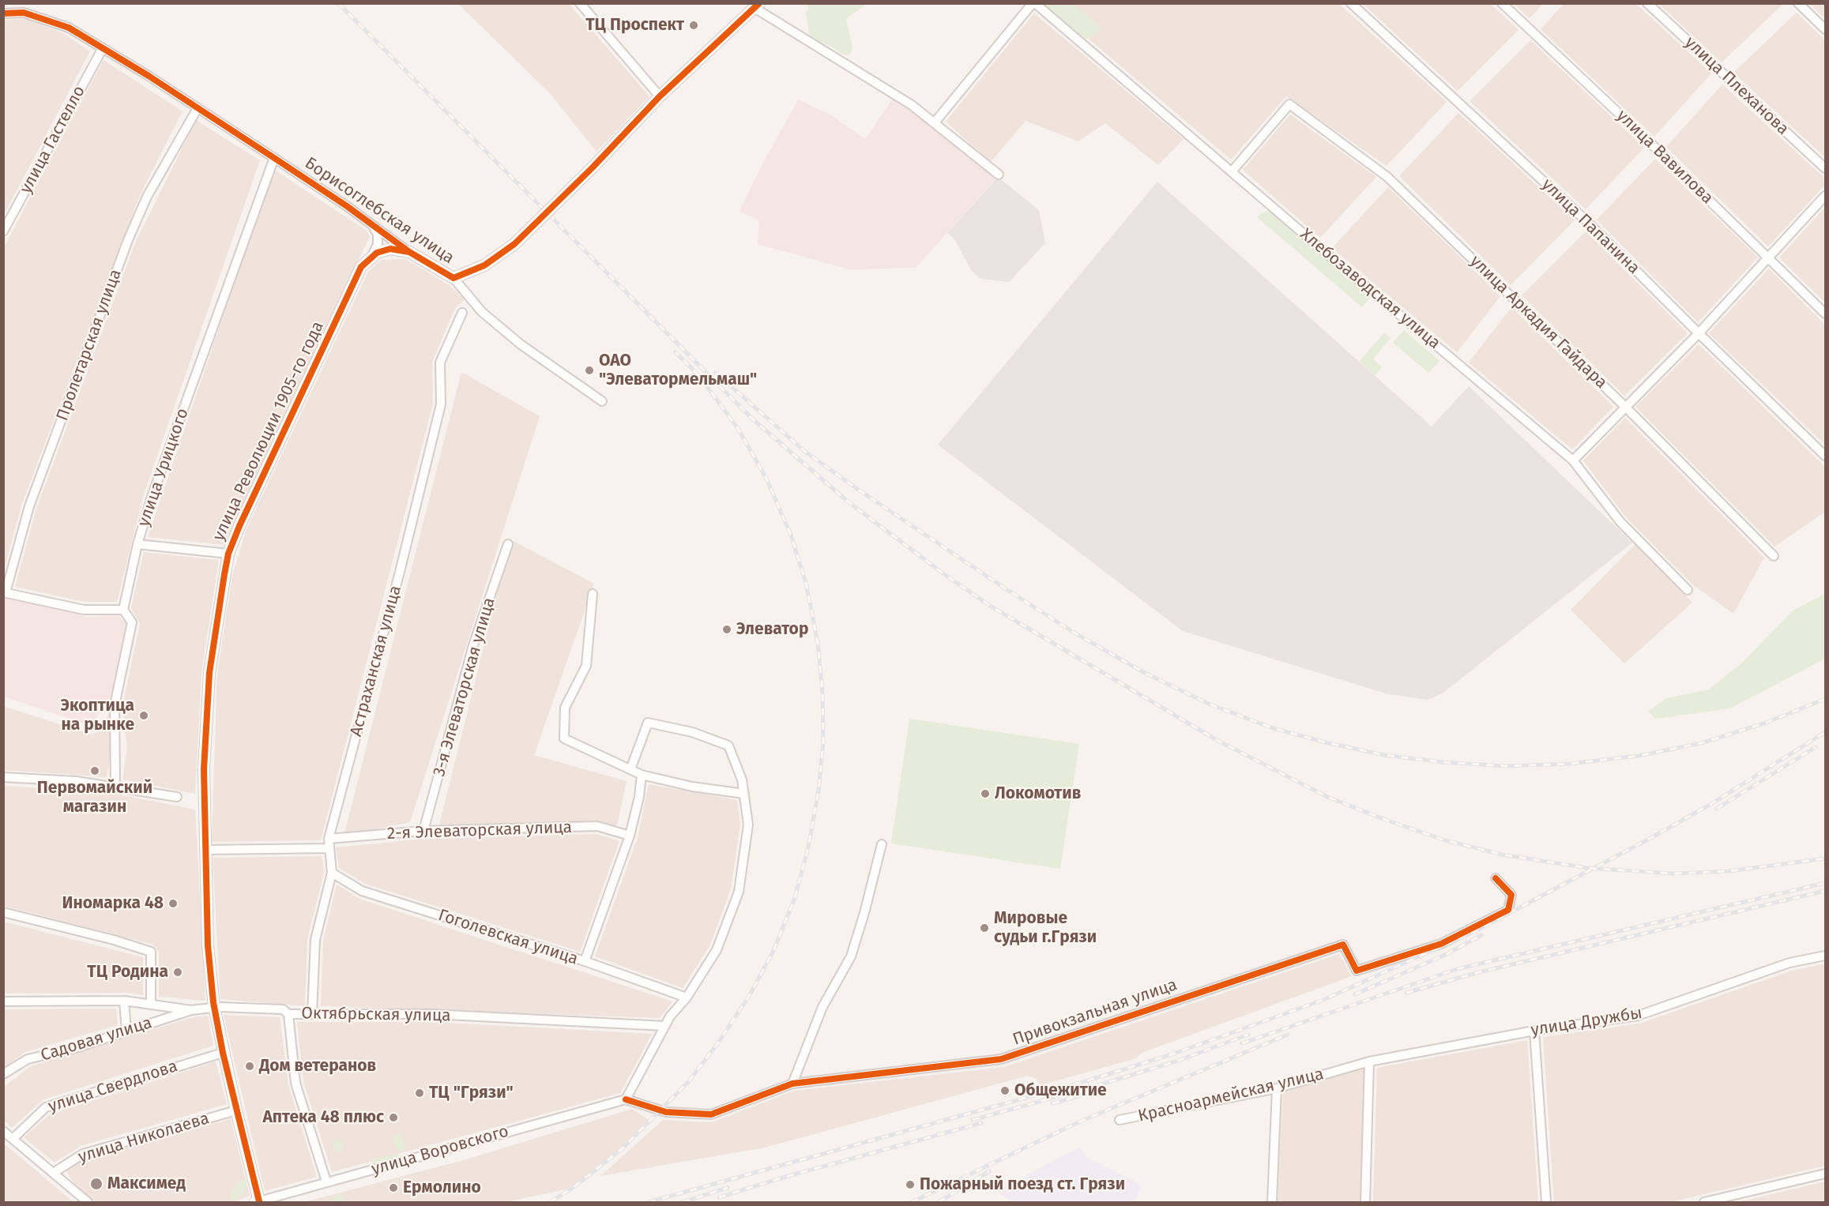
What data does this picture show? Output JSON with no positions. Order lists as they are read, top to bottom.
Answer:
{
  "streets": {
    "street": [
      "улица Плеханова",
      "улица Гастелло",
      "улица Вавилова",
      "Борисоглебская улица",
      "улица Папанина",
      "Хлебозаводская улица",
      "улица Аркадия Гайдара",
      "Пролетарская улица",
      "улица Революции 1905-го года",
      "улица Урицкого",
      "Астраханская улица",
      "3-я Элеваторская улица",
      "2-я Элеваторская улица",
      "Гоголевская улица",
      "Привокзальная улица",
      "Октябрьская улица",
      "улица Дружбы",
      "Садовая улица",
      "улица Свердлова",
      "Красноармейская улица",
      "улица Николаева",
      "улица Воровского"
    ]
  },
  "crossings": [
    ["улица Гастелло", "Борисоглебская улица"],
    ["Борисоглебская улица", "Пролетарская улица"],
    ["Борисоглебская улица", "улица Революции 1905-го года"],
    ["Борисоглебская улица", "улица Урицкого"],
    ["Хлебозаводская улица", "улица Аркадия Гайдара"],
    ["улица Революции 1905-го года", "2-я Элеваторская улица"],
    ["улица Революции 1905-го года", "Октябрьская улица"],
    ["улица Революции 1905-го года", "улица Свердлова"],
    ["улица Революции 1905-го года", "улица Николаева"],
    ["улица Революции 1905-го года", "улица Воровского"],
    ["Астраханская улица", "2-я Элеваторская улица"],
    ["Астраханская улица", "Гоголевская улица"],
    ["Астраханская улица", "Октябрьская улица"],
    ["3-я Элеваторская улица", "2-я Элеваторская улица"],
    ["Привокзальная улица", "улица Воровского"],
    ["Октябрьская улица", "Садовая улица"],
    ["улица Дружбы", "Красноармейская улица"]
  ],
  "places": [
    "ТЦ Проспект",
    "ОАО \"Элеватормельмаш\"",
    "Элеватор",
    "Экоптица на рынке",
    "Первомайский магазин",
    "Локомотив",
    "Иномарка 48",
    "Мировые судьи г.Грязи",
    "ТЦ Родина",
    "Дом ветеранов",
    "Общежитие",
    "ТЦ \"Грязи\"",
    "Аптека 48 плюс",
    "Максимед",
    "Пожарный поезд ст. Грязи",
    "Ермолино"
  ]
}
